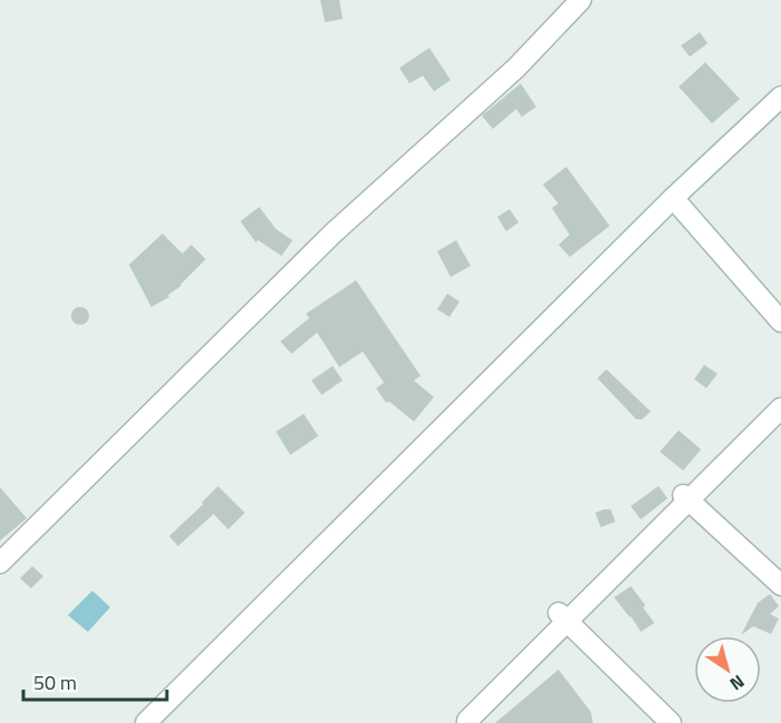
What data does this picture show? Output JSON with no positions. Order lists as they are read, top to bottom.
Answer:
{
  "scale_bar": "50 m",
  "north": "bottom right"
}
